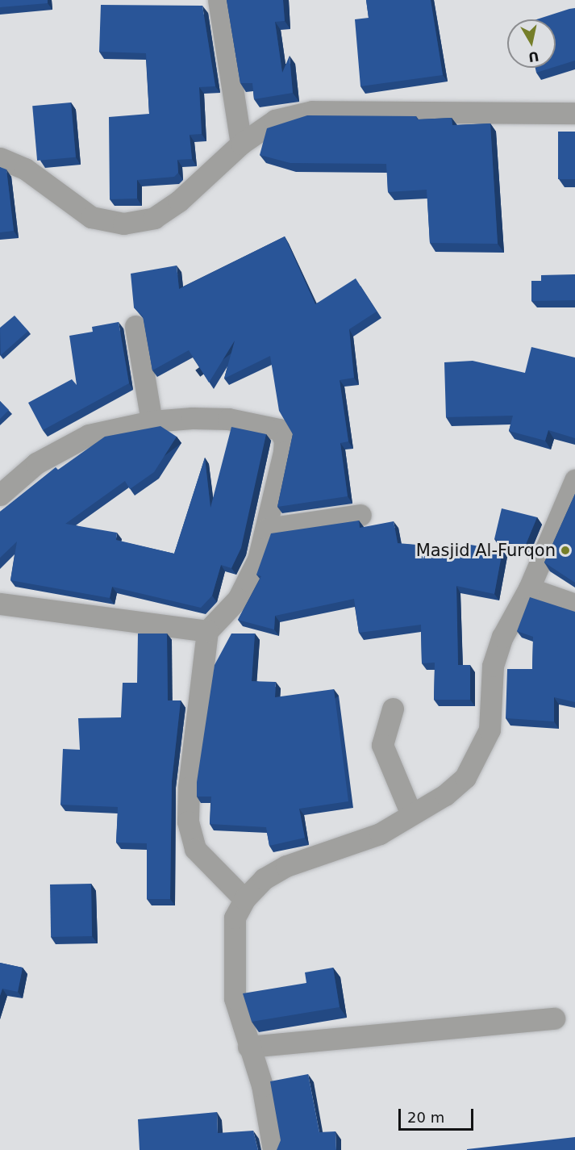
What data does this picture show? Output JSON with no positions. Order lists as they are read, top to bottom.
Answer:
{
  "places": ["Masjid Al-Furqon"],
  "scale_bar": "20 m",
  "north": "bottom"
}
